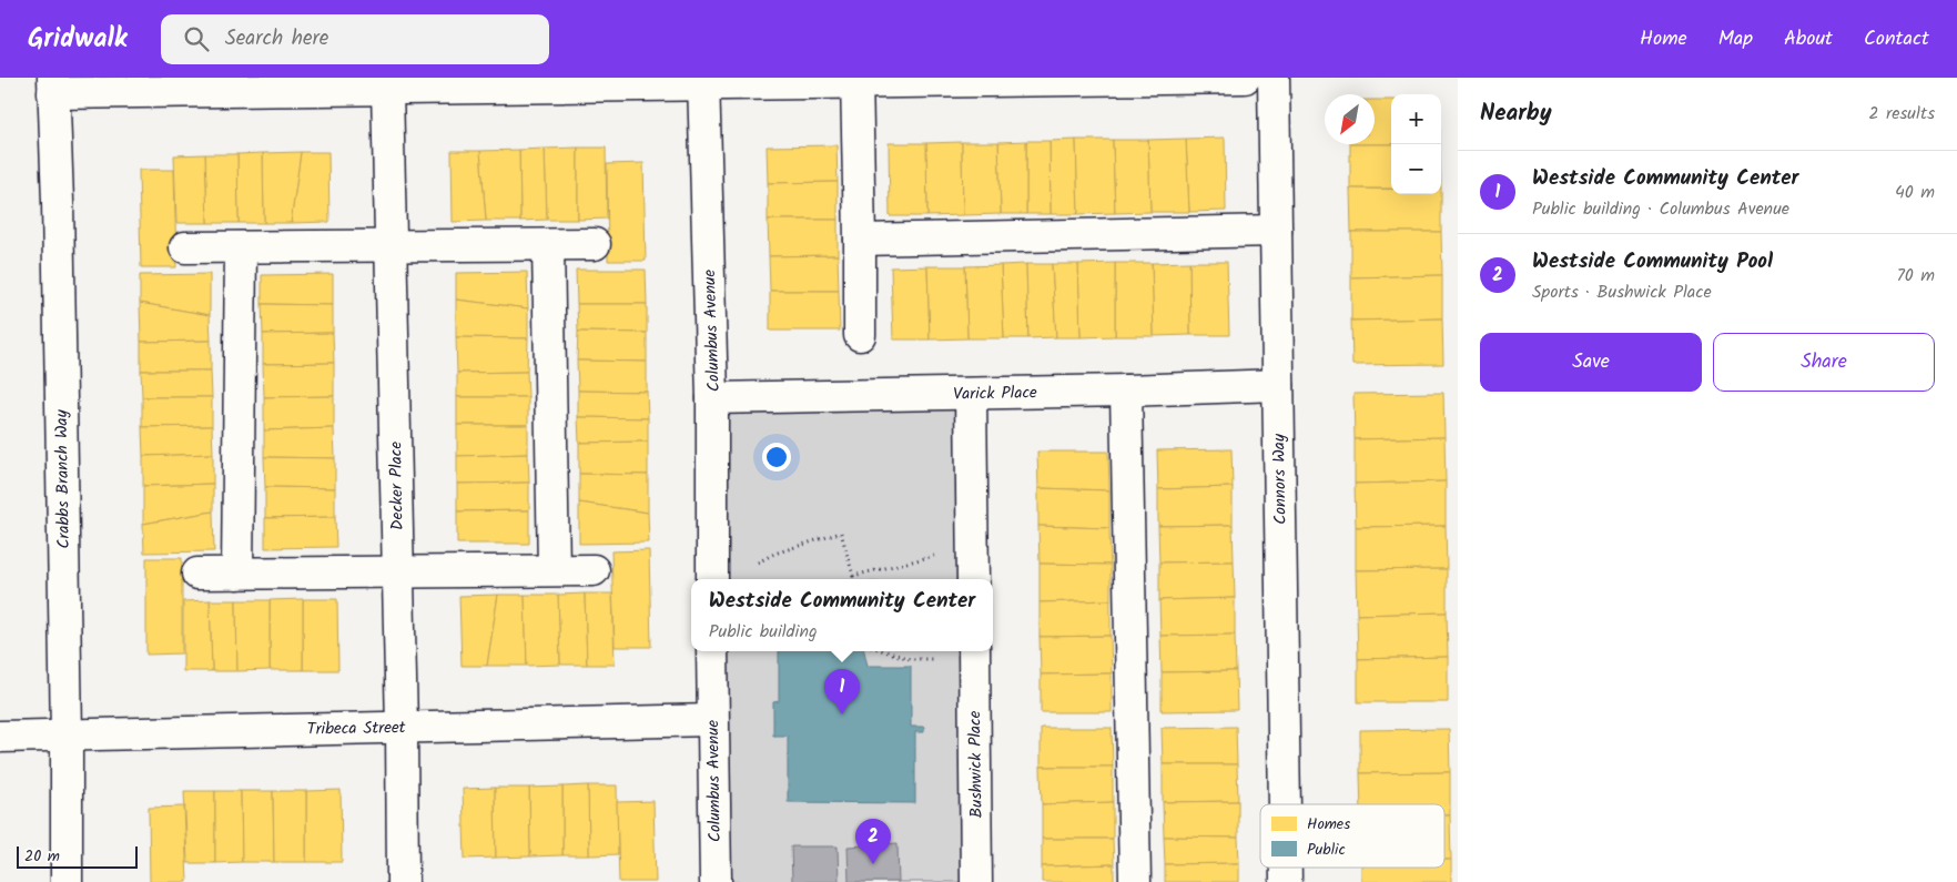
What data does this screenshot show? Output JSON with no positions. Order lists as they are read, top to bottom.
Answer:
{
  "streets": {
    "street": [
      "Columbus Avenue",
      "Varick Place",
      "Crabbs Branch Way",
      "Connors Way",
      "Decker Place",
      "Tribeca Street",
      "Bushwick Place"
    ]
  },
  "crossings": [
    ["Columbus Avenue", "Varick Place"],
    ["Columbus Avenue", "Tribeca Street"],
    ["Varick Place", "Connors Way"],
    ["Crabbs Branch Way", "Tribeca Street"],
    ["Decker Place", "Tribeca Street"]
  ],
  "legend": ["Homes", "Public"],
  "scale_bar": "20 m",
  "north": "bottom left",
  "page": {
    "header": "Gridwalk",
    "search": "Search here",
    "nav": [
      "Home",
      "Map",
      "About",
      "Contact"
    ],
    "heading": ["Nearby", "2 results"],
    "map_buttons": ["+", "−"],
    "list": [
      {
        "mark": "1",
        "name": "Westside Community Center",
        "note": "Public building · Columbus Avenue",
        "value": "40 m"
      },
      {
        "mark": "2",
        "name": "Westside Community Pool",
        "note": "Sports · Bushwick Place",
        "value": "70 m"
      }
    ],
    "buttons": ["Save", "Share"],
    "popup": ["Westside Community Center", "Public building"],
    "pins": ["1", "2"],
    "scale": "20 m"
  }
}
